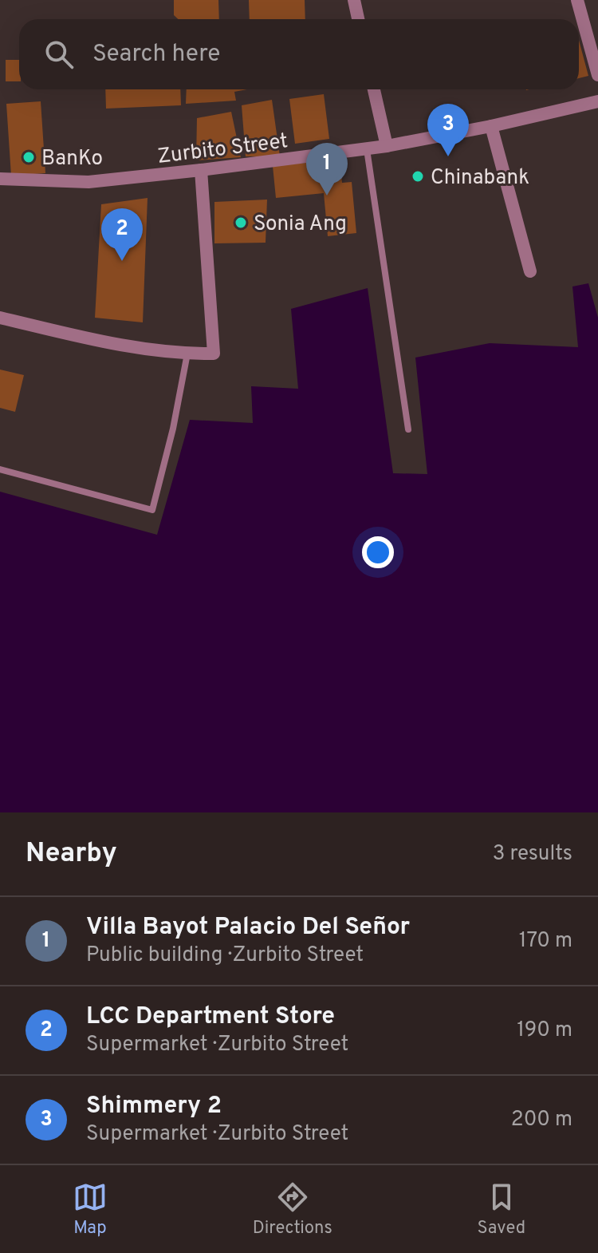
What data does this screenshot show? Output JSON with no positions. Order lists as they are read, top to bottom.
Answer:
{
  "streets": {
    "street": ["Zurbito Street"]
  },
  "places": ["BanKo", "Chinabank", "Sonia Ang"],
  "page": {
    "search": "Search here",
    "pins": ["3", "1", "2"],
    "heading": ["Nearby", "3 results"],
    "list": [
      {
        "mark": "1",
        "name": "Villa Bayot Palacio Del Señor",
        "note": "Public building · Zurbito Street",
        "value": "170 m"
      },
      {
        "mark": "2",
        "name": "LCC Department Store",
        "note": "Supermarket · Zurbito Street",
        "value": "190 m"
      },
      {
        "mark": "3",
        "name": "Shimmery 2",
        "note": "Supermarket · Zurbito Street",
        "value": "200 m"
      }
    ],
    "nav": ["Map", "Directions", "Saved"]
  }
}
